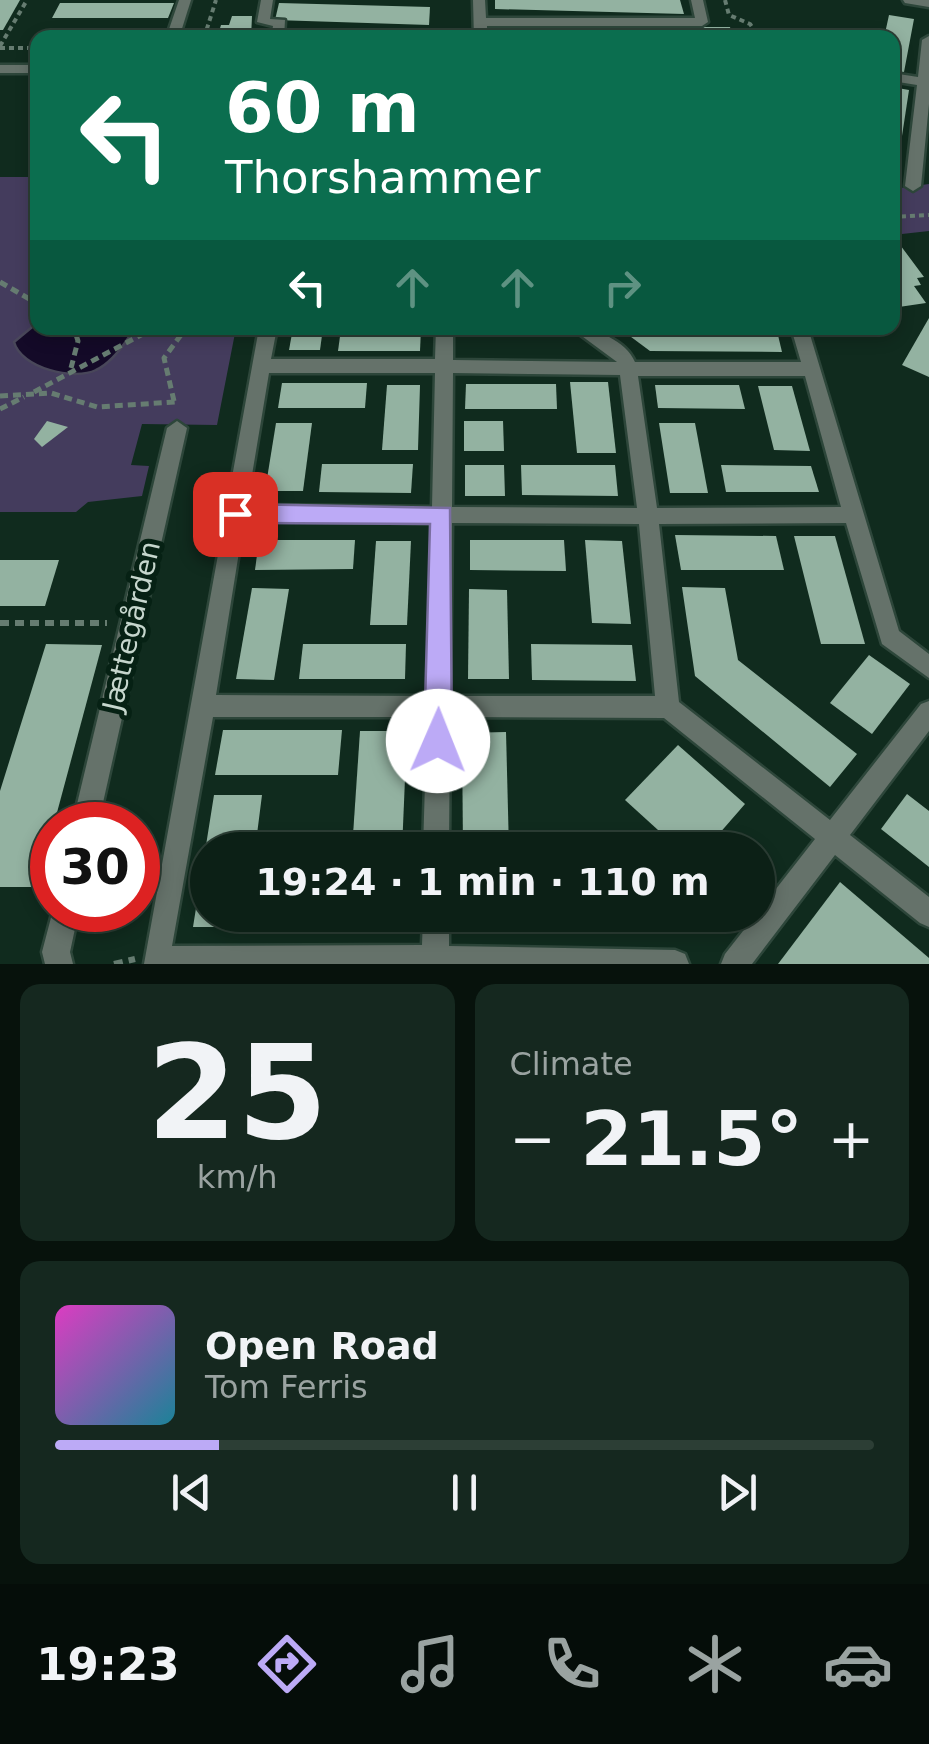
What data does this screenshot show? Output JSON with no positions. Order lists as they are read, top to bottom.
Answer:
{
  "streets": {
    "street": ["Jættegården"]
  },
  "page": {
    "turn": ["60 m", "Thorshammer"],
    "limit": "30",
    "trip": "19:24 · 1 min · 110 m",
    "tile": [
      ["25", "km/h"],
      "Climate"
    ],
    "heat": ["−", "21.5°", "+"],
    "song": ["Open Road", "Tom Ferris"],
    "tabs": "19:23"
  }
}
